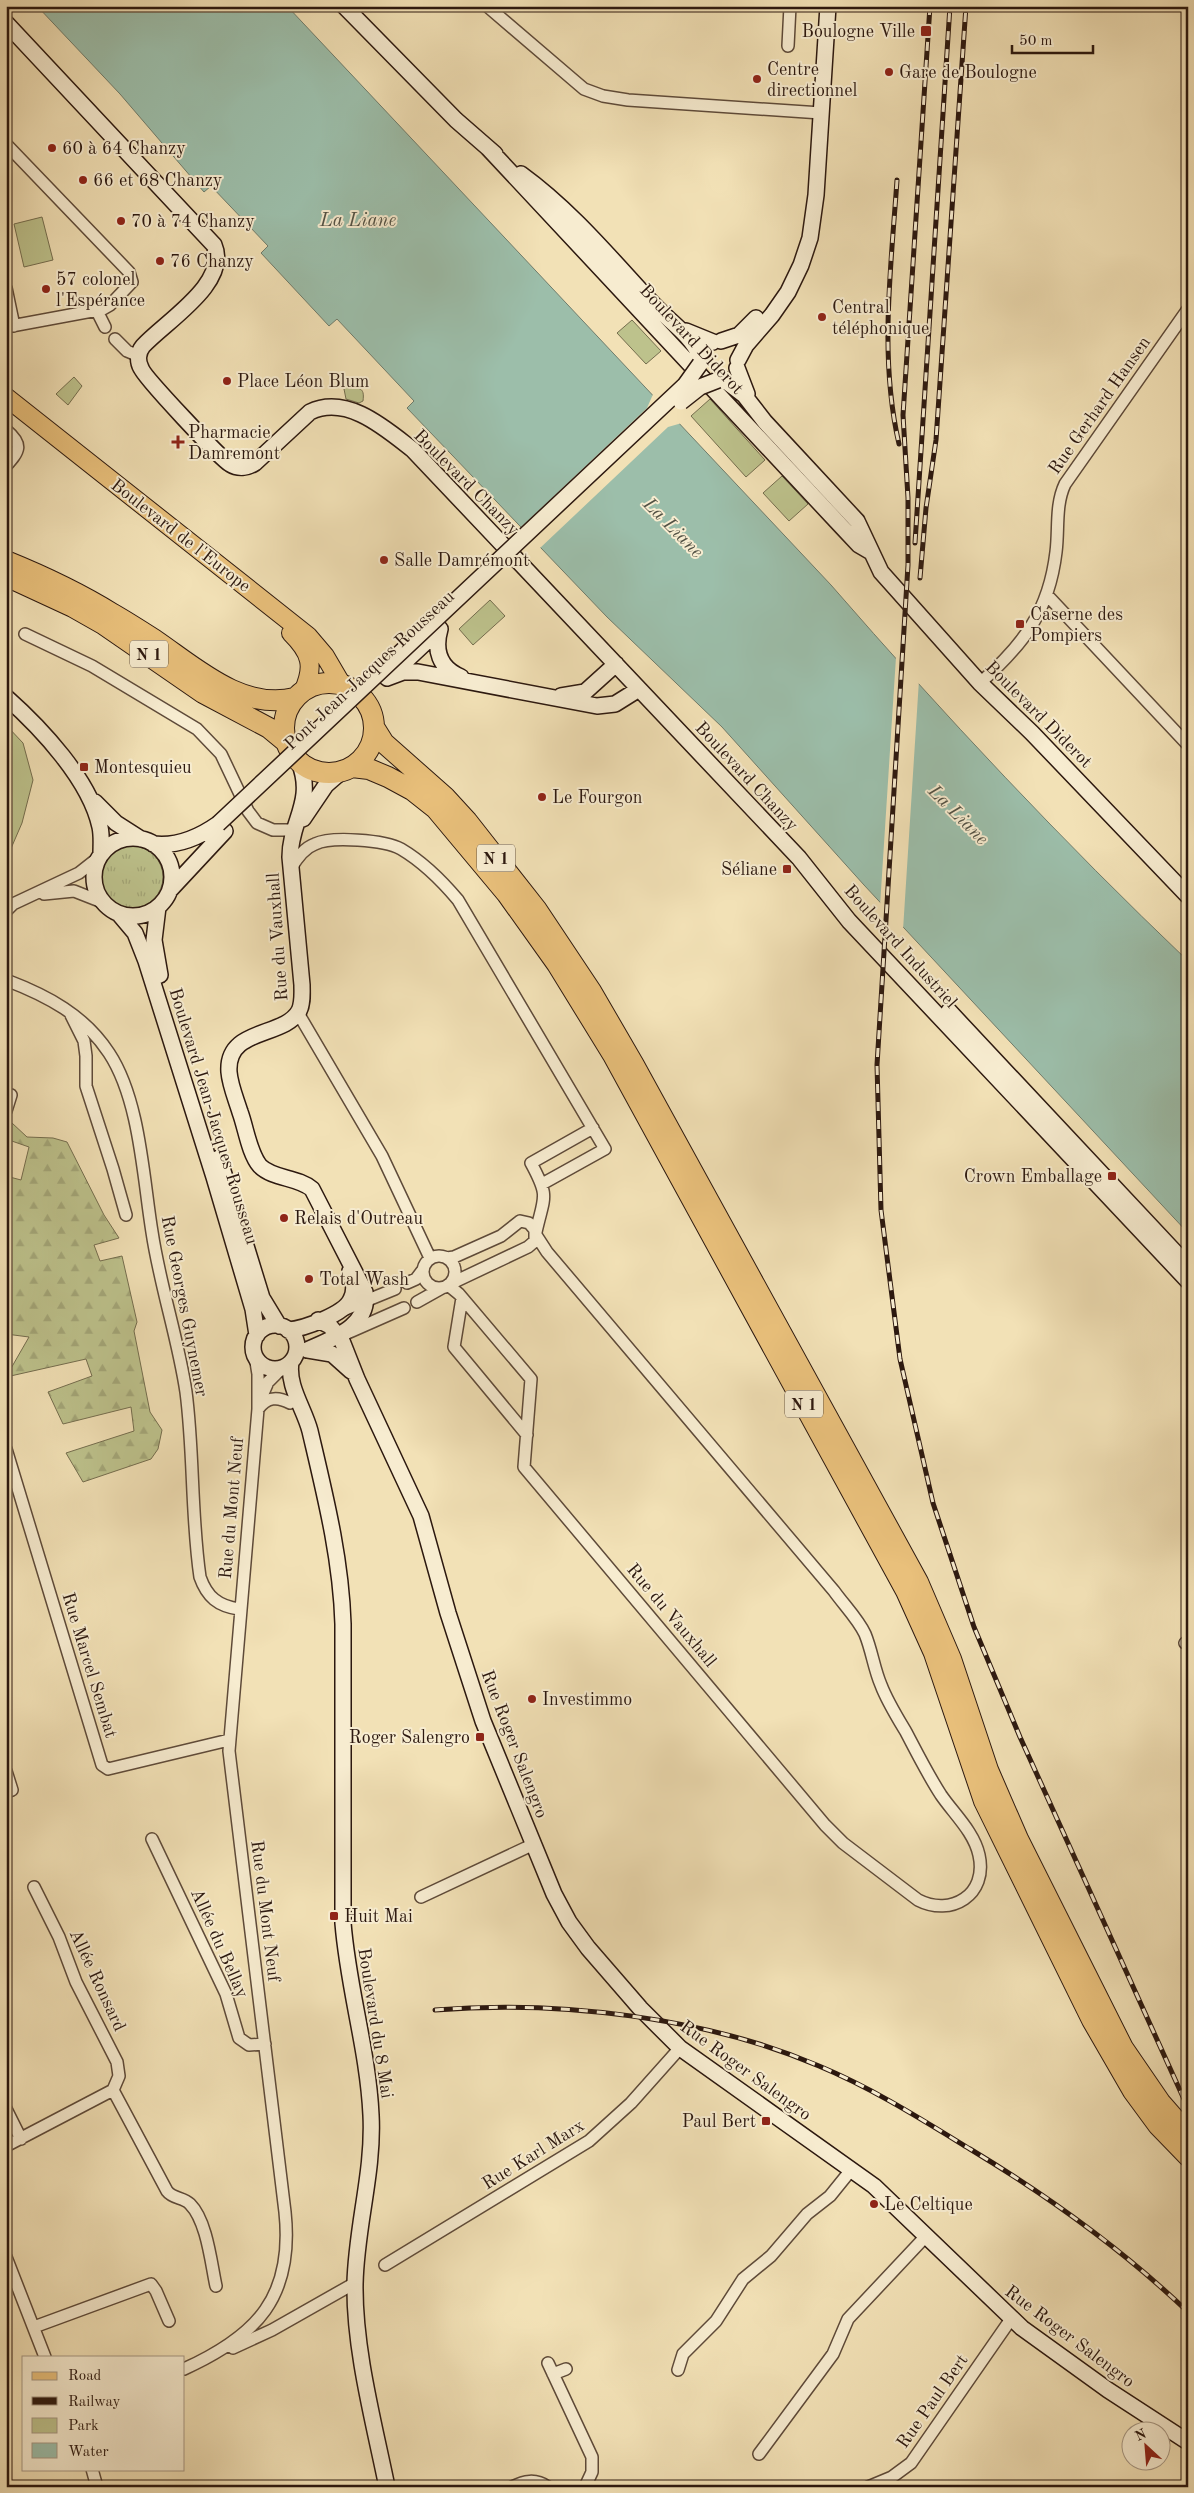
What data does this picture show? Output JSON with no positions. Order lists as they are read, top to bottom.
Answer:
{
  "streets": {
    "highway": ["N 1"],
    "main road": ["Boulevard de l'Europe"],
    "street": [
      "Boulevard Diderot",
      "Rue Gerhard Hansen",
      "Boulevard Chanzy",
      "Pont Jean-Jacques Rousseau",
      "Rue du Vauxhall",
      "Boulevard Industriel",
      "Boulevard Jean-Jacques Rousseau",
      "Rue Georges Guynemer",
      "Rue du Mont Neuf",
      "Rue Marcel Sembat",
      "Rue Roger Salengro",
      "Allée du Bellay",
      "Allée Ronsard",
      "Boulevard du 8 Mai",
      "Rue Karl Marx",
      "Rue Paul Bert"
    ]
  },
  "crossings": [
    ["Boulevard Diderot", "Rue Gerhard Hansen"],
    ["Boulevard Diderot", "Pont Jean-Jacques Rousseau"],
    ["Boulevard Chanzy", "Boulevard Industriel"],
    ["Boulevard de l'Europe", "N 1"],
    ["Boulevard de l'Europe", "Rue du Vauxhall"],
    ["N 1", "Rue du Vauxhall"],
    ["Rue du Vauxhall", "Boulevard Jean-Jacques Rousseau"],
    ["Rue du Vauxhall", "Rue du Mont Neuf"],
    ["Rue du Vauxhall", "Rue Roger Salengro"],
    ["Rue du Vauxhall", "Boulevard du 8 Mai"],
    ["Boulevard Jean-Jacques Rousseau", "Rue du Mont Neuf"],
    ["Boulevard Jean-Jacques Rousseau", "Rue Roger Salengro"],
    ["Boulevard Jean-Jacques Rousseau", "Boulevard du 8 Mai"],
    ["Rue Georges Guynemer", "Rue du Mont Neuf"],
    ["Rue du Mont Neuf", "Rue Marcel Sembat"],
    ["Rue du Mont Neuf", "Rue Roger Salengro"],
    ["Rue du Mont Neuf", "Allée du Bellay"],
    ["Rue du Mont Neuf", "Boulevard du 8 Mai"],
    ["Rue Roger Salengro", "Boulevard du 8 Mai"],
    ["Rue Roger Salengro", "Rue Karl Marx"],
    ["Rue Roger Salengro", "Rue Paul Bert"]
  ],
  "water": ["La Liane"],
  "places": {
    "transit": [
      "Boulogne Ville",
      "Caserne des Pompiers",
      "Montesquieu",
      "Séliane",
      "Crown Emballage",
      "Roger Salengro",
      "Huit Mai",
      "Paul Bert"
    ],
    "other": [
      "Gare de Boulogne",
      "Centre directionnel",
      "60 à 64 Chanzy",
      "66 et 68 Chanzy",
      "70 à 74 Chanzy",
      "76 Chanzy",
      "57 colonel l'Espérance",
      "Central téléphonique",
      "Place Léon Blum",
      "Salle Damrémont",
      "Le Fourgon",
      "Relais d'Outreau",
      "Total Wash",
      "Investimmo",
      "Le Celtique"
    ],
    "health": ["Pharmacie Damremont"]
  },
  "legend": [
    "Road",
    "Railway",
    "Park",
    "Water"
  ],
  "scale_bar": "50 m",
  "north": "top left"
}
